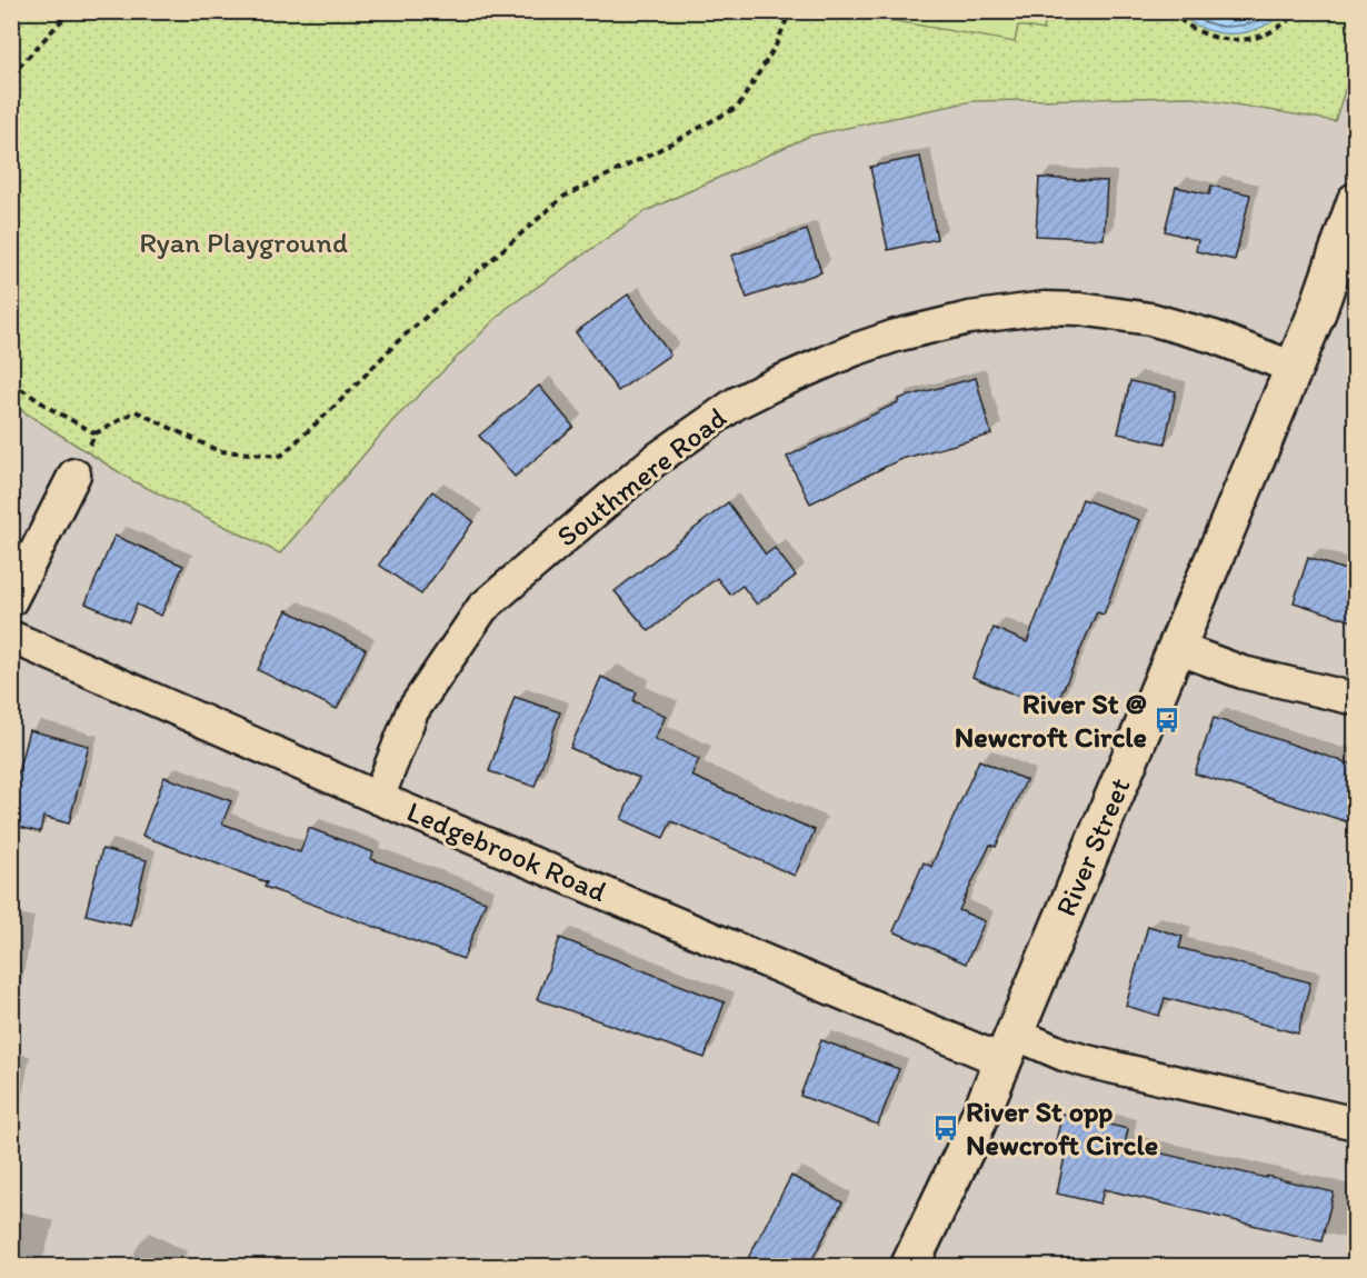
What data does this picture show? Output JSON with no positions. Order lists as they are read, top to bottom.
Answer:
{
  "streets": {
    "main road": ["River Street"],
    "street": ["Southmere Road", "Ledgebrook Road"]
  },
  "crossings": [
    ["Southmere Road", "River Street"],
    ["Southmere Road", "Ledgebrook Road"],
    ["River Street", "Ledgebrook Road"]
  ],
  "parks": ["Ryan Playground"],
  "places": {
    "bus stop": ["River St @ Newcroft Circle", "River St opp Newcroft Circle"]
  }
}
